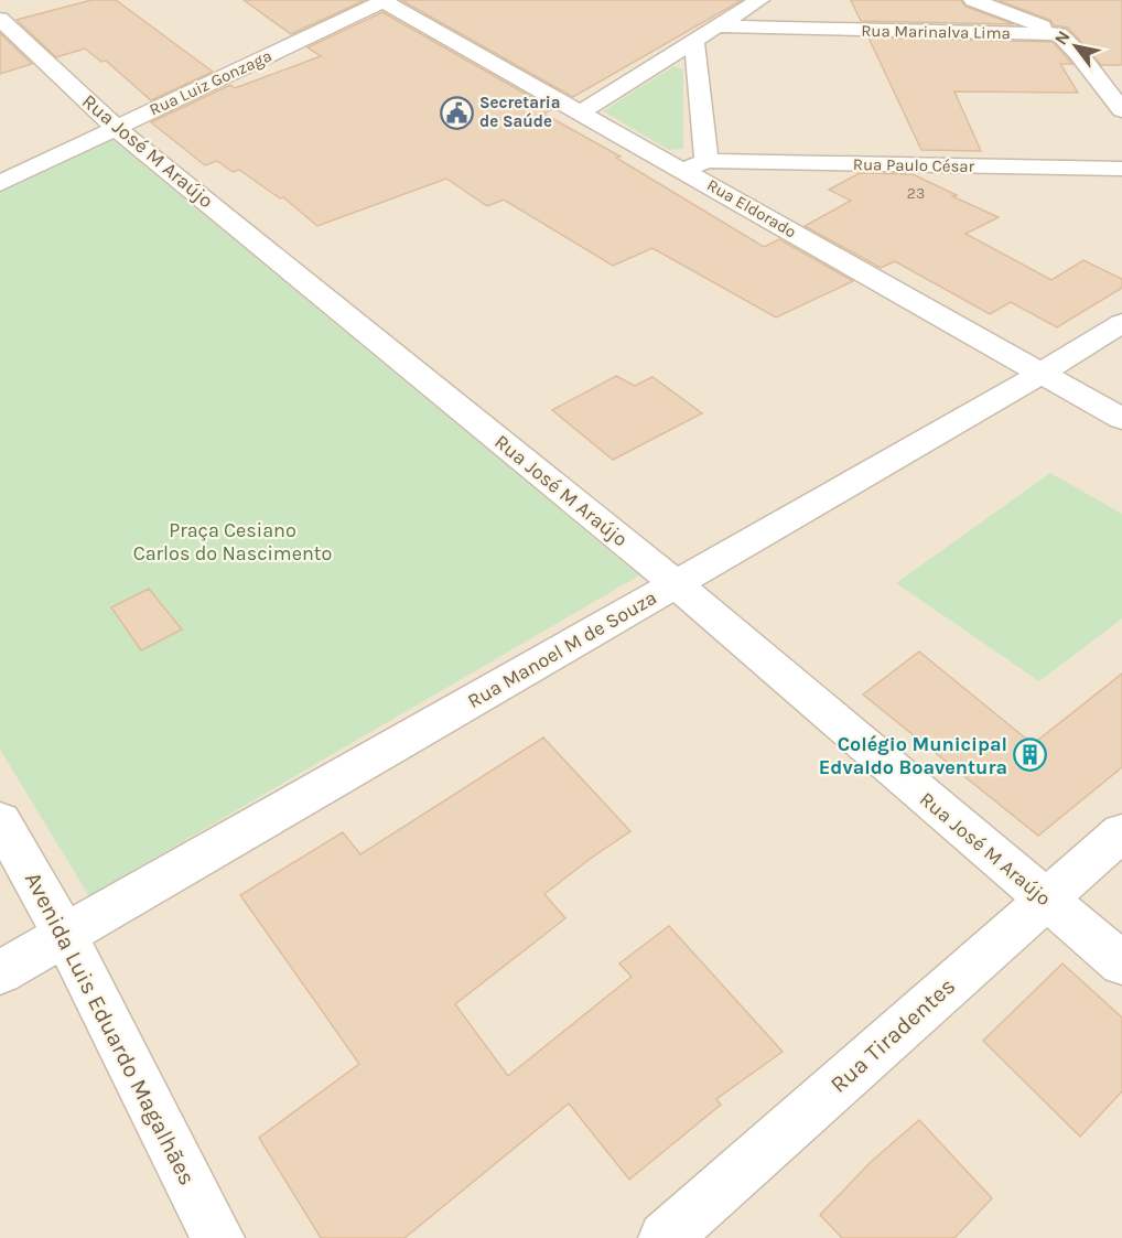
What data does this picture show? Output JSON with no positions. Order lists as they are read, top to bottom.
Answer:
{
  "streets": {
    "street": [
      "Rua Marinalva Lima",
      "Rua Luiz Gonzaga",
      "Rua José M Araújo",
      "Rua Paulo César",
      "Rua Eldorado",
      "Rua Manoel M de Souza",
      "Avenida Luis Eduardo Magalhães",
      "Rua Tiradentes"
    ]
  },
  "crossings": [
    ["Rua Luiz Gonzaga", "Rua José M Araújo"],
    ["Rua Luiz Gonzaga", "Rua Eldorado"],
    ["Rua José M Araújo", "Rua Manoel M de Souza"],
    ["Rua José M Araújo", "Rua Tiradentes"],
    ["Rua Paulo César", "Rua Eldorado"],
    ["Rua Eldorado", "Rua Manoel M de Souza"],
    ["Rua Manoel M de Souza", "Avenida Luis Eduardo Magalhães"]
  ],
  "parks": ["Praça Cesiano Carlos do Nascimento"],
  "places": {
    "public building": ["Secretaria de Saúde"],
    "building": ["Colégio Municipal Edvaldo Boaventura"]
  },
  "house_numbers": ["23"],
  "north": "top left"
}
